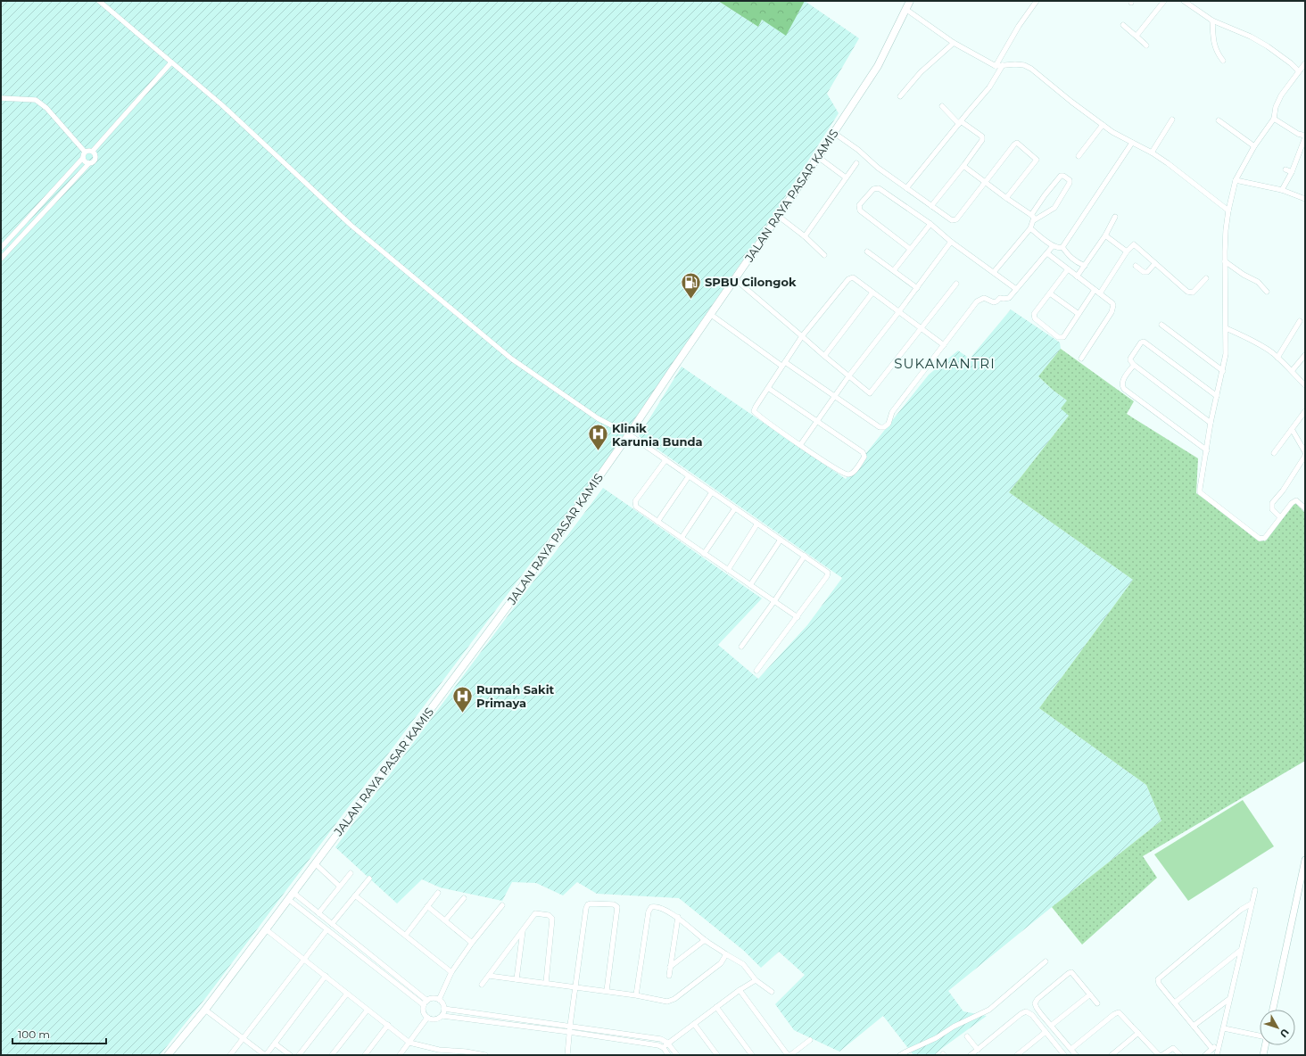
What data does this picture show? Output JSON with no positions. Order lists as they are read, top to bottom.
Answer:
{
  "streets": {
    "main road": ["JALAN RAYA PASAR KAMIS"]
  },
  "districts": ["SUKAMANTRI"],
  "places": {
    "fuel station": ["SPBU Cilongok"],
    "hospital": ["Klinik Karunia Bunda", "Rumah Sakit Primaya"]
  },
  "scale_bar": "100 m",
  "north": "bottom right"
}
